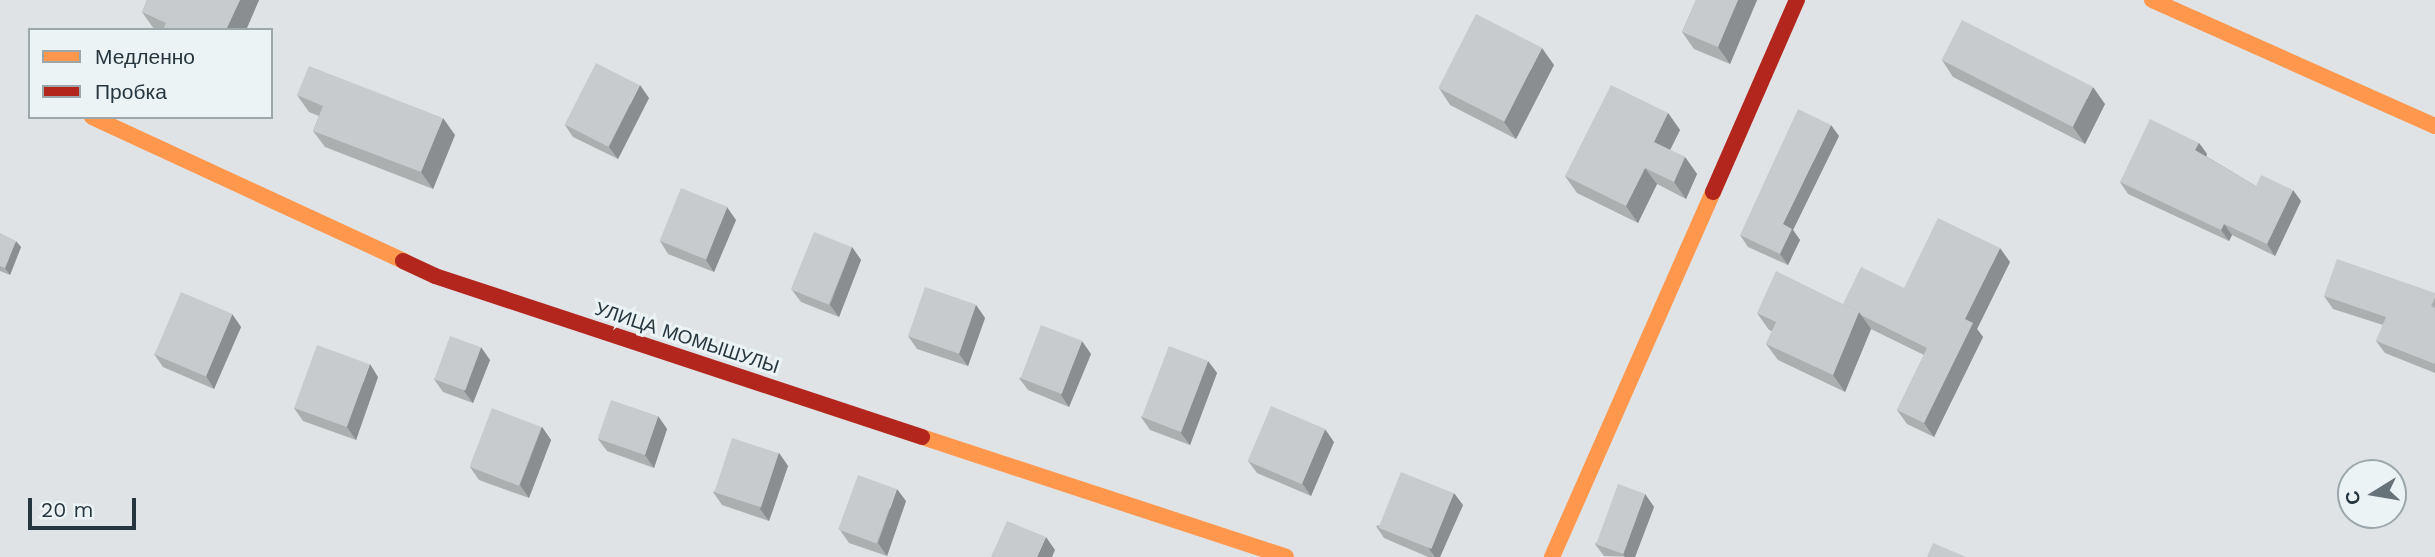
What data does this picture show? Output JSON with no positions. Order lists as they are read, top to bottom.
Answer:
{
  "streets": {
    "street": ["УЛИЦА МОМЫШУЛЫ"]
  },
  "legend": ["Медленно", "Пробка"],
  "scale_bar": "20 m",
  "north": "left"
}
